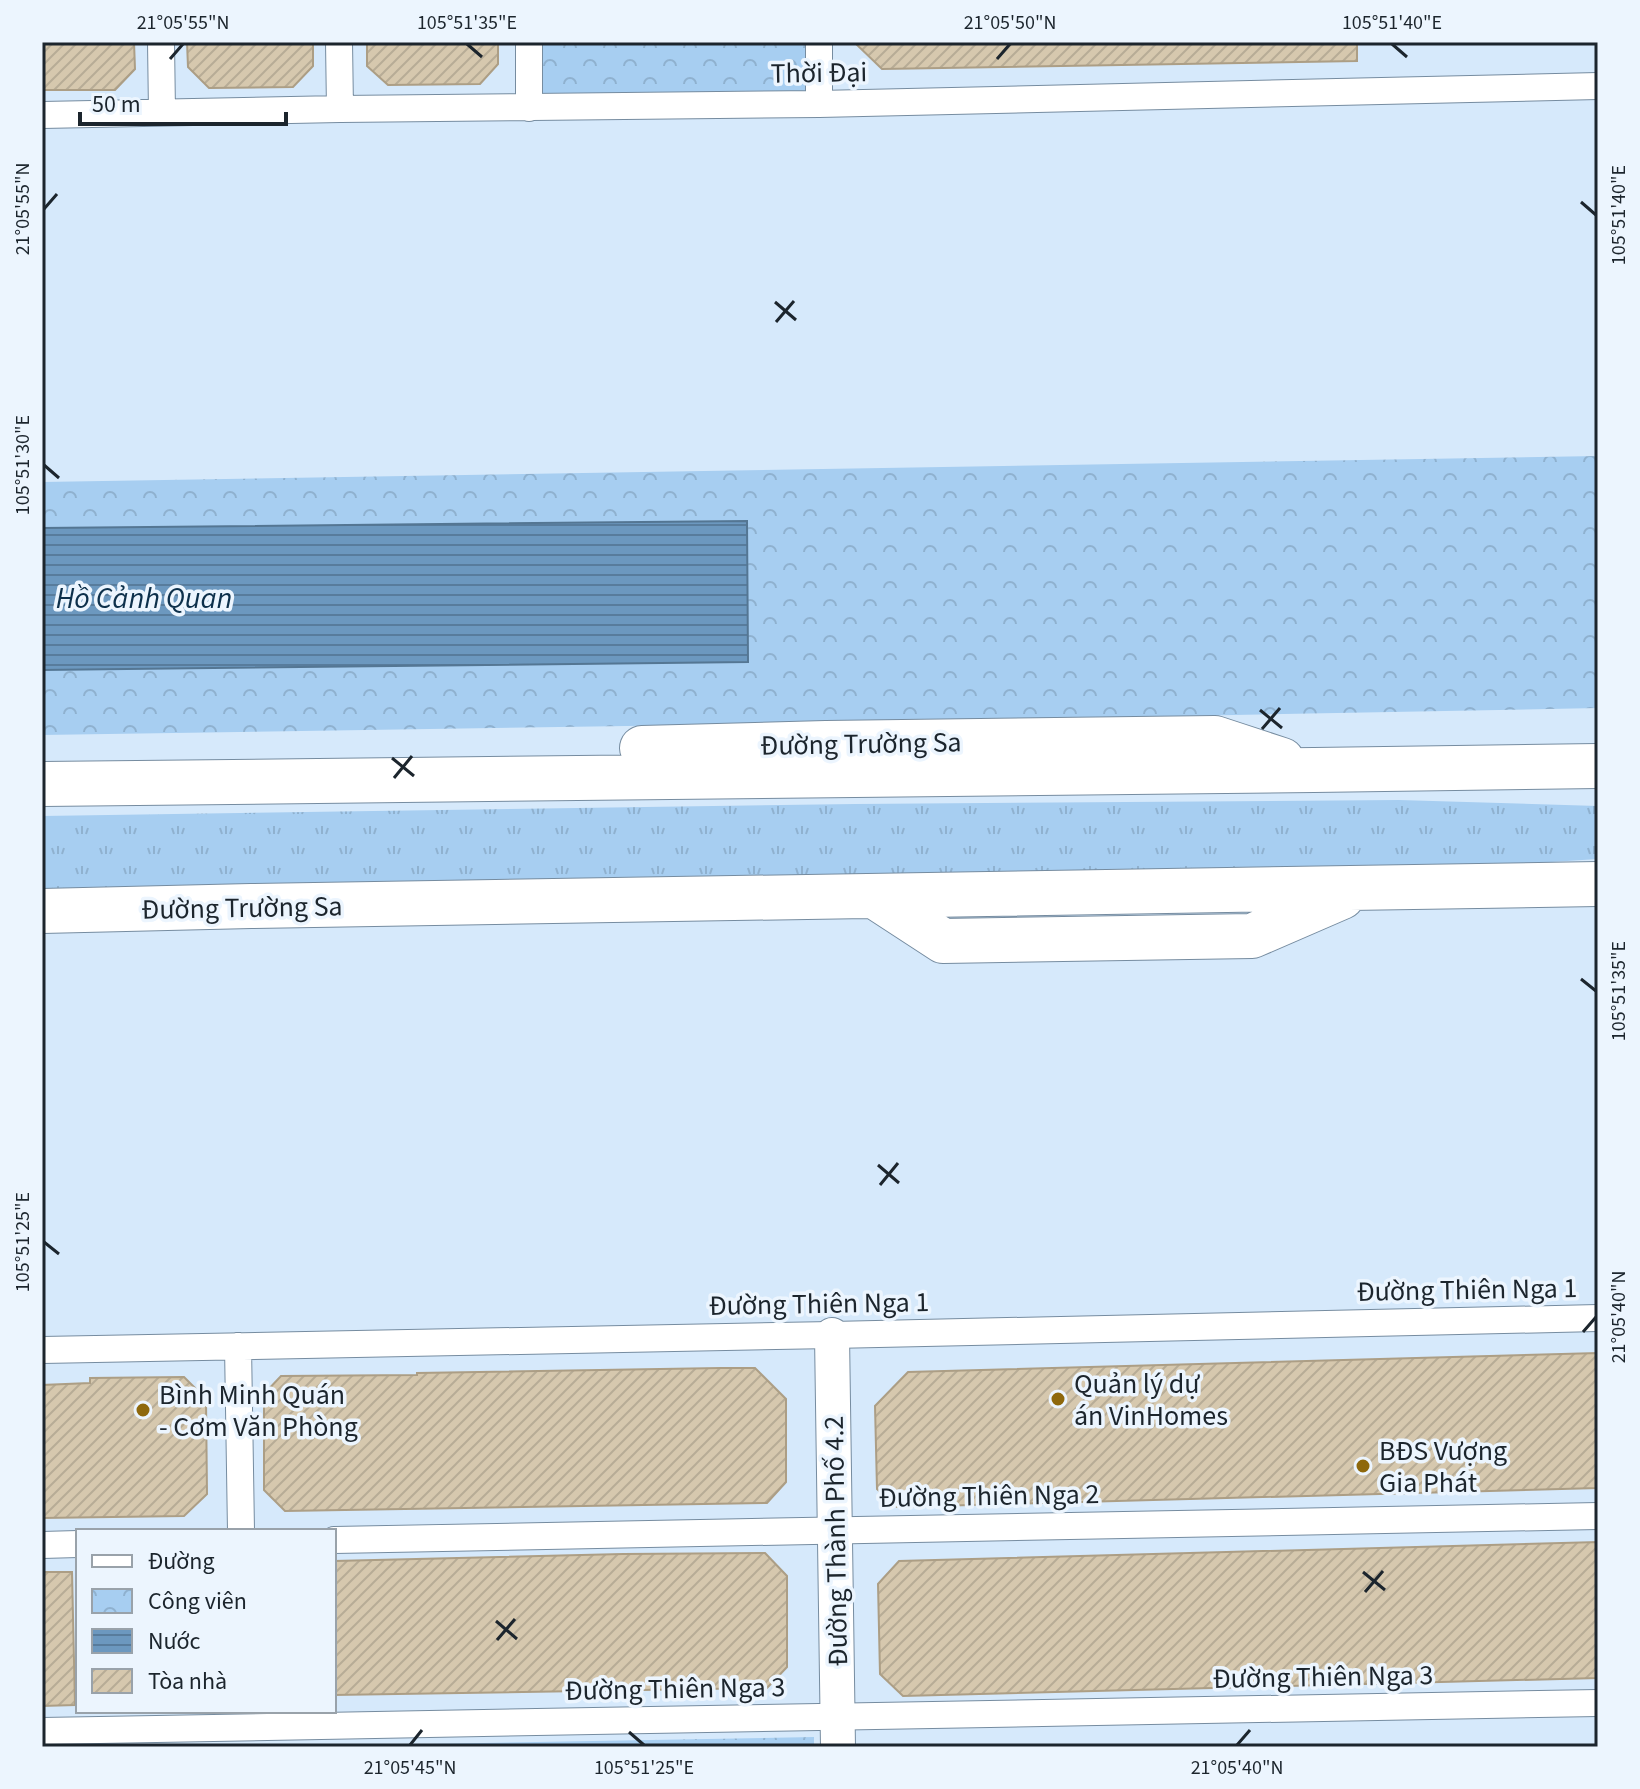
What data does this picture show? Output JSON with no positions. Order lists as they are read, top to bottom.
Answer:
{
  "streets": {
    "highway": ["Đường Trường Sa"],
    "street": [
      "Thời Đại",
      "Đường Thiên Nga 1",
      "Đường Thiên Nga 2",
      "Đường Thành Phố 4.2",
      "Đường Thiên Nga 3"
    ]
  },
  "crossings": [
    ["Đường Thiên Nga 1", "Đường Thành Phố 4.2"],
    ["Đường Thiên Nga 2", "Đường Thành Phố 4.2"],
    ["Đường Thành Phố 4.2", "Đường Thiên Nga 3"]
  ],
  "water": ["Hồ Cảnh Quan"],
  "places": ["Quản lý dự án VinHomes", "Bình Minh Quán - Cơm Văn Phòng", "BĐS Vượng Gia Phát"],
  "legend": [
    "Đường",
    "Công viên",
    "Nước",
    "Tòa nhà"
  ],
  "scale_bar": "50 m",
  "coordinates": [
    "21°05'55\"N",
    "105°51'35\"E",
    "21°05'50\"N",
    "105°51'40\"E",
    "105°51'30\"E",
    "105°51'25\"E",
    "21°05'40\"N",
    "21°05'45\"N"
  ]
}
